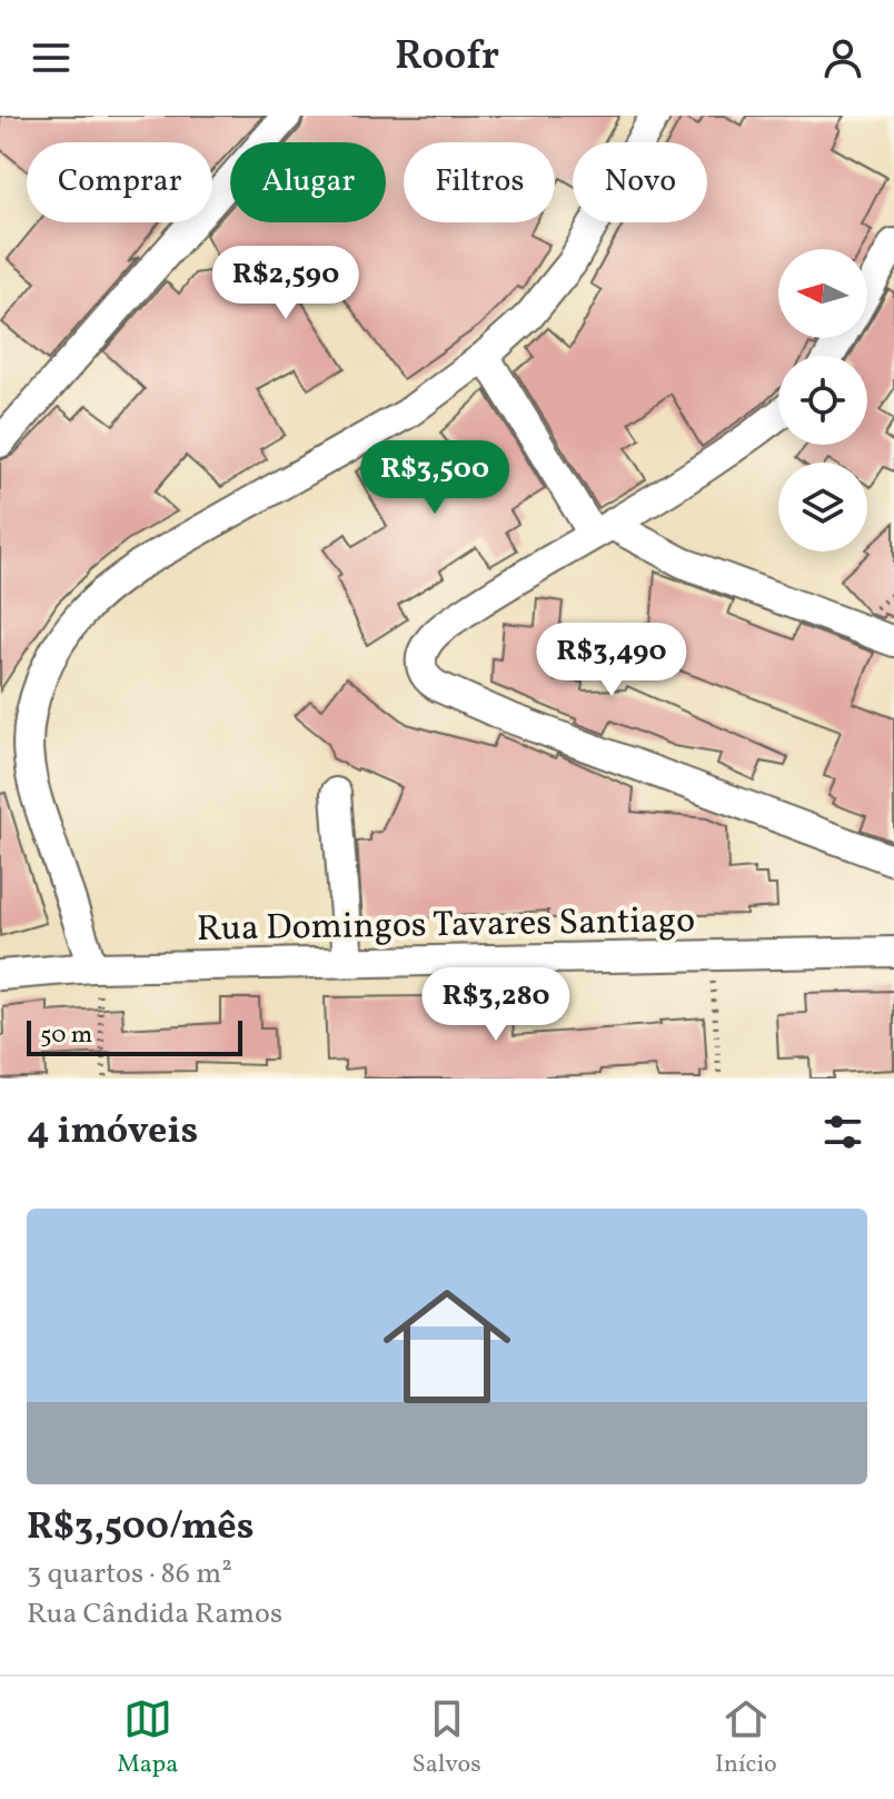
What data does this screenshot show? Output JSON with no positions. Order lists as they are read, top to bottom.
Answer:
{
  "streets": {
    "street": ["Rua Domingos Tavares Santiago"]
  },
  "scale_bar": "50 m",
  "north": "left",
  "page": {
    "header": "Roofr",
    "chip": [
      "Comprar",
      "Alugar",
      "Filtros",
      "Novo"
    ],
    "price": [
      "R$2,590",
      "R$3,500",
      "R$3,490",
      "R$3,280"
    ],
    "scale": "50 m",
    "heading": "4 imóveis",
    "list": [
      {
        "name": "R$3,500/mês",
        "note": "3 quartos · 86 m² · Rua Cândida Ramos"
      }
    ],
    "tabs": ["Mapa", "Salvos", "Início"]
  }
}
